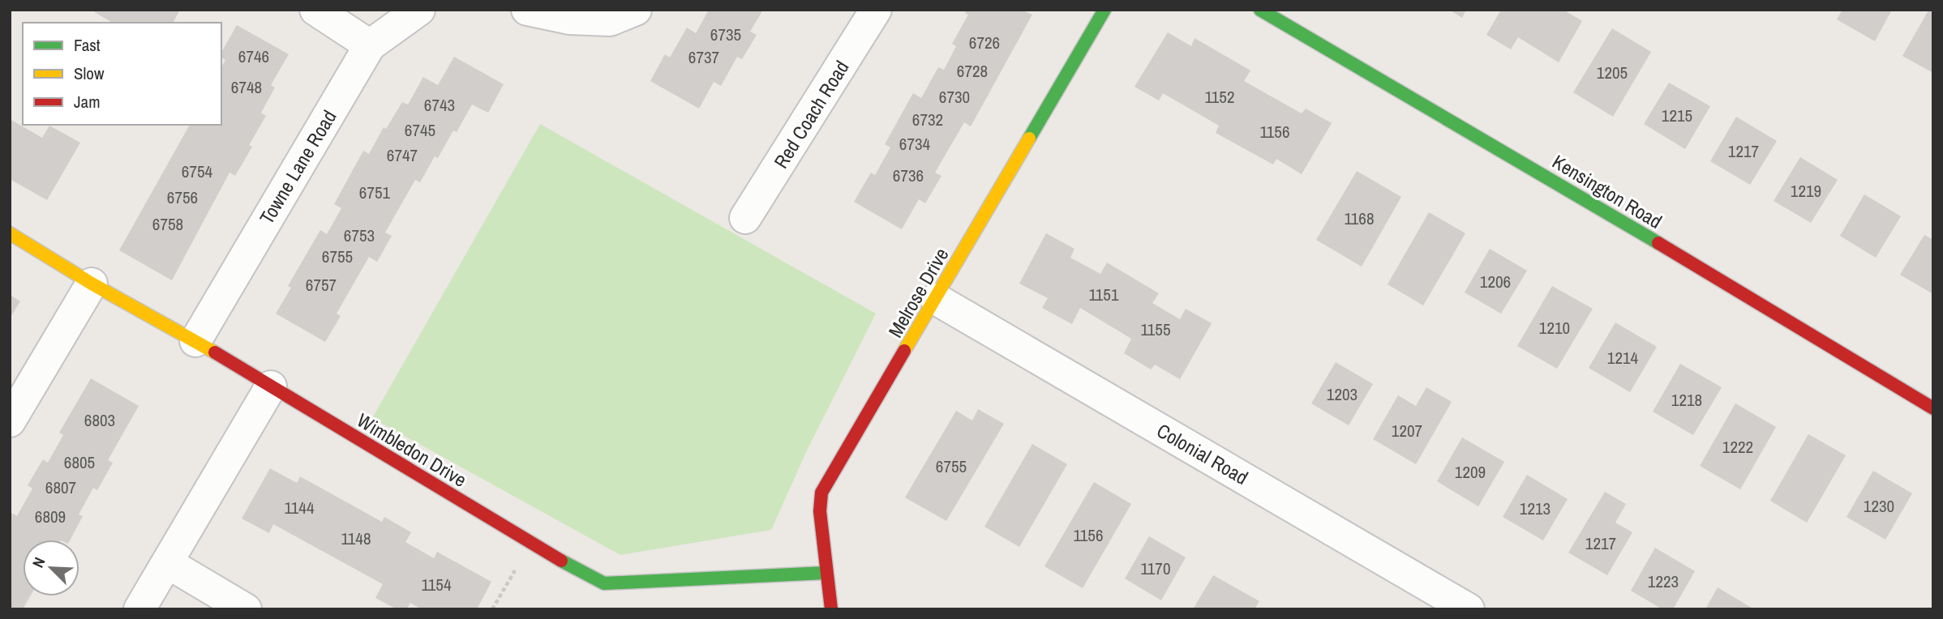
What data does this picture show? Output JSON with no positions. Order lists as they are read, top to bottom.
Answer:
{
  "streets": {
    "street": [
      "Red Coach Road",
      "Towne Lane Road",
      "Kensington Road",
      "Melrose Drive",
      "Wimbledon Drive",
      "Colonial Road"
    ]
  },
  "crossings": [
    ["Towne Lane Road", "Wimbledon Drive"],
    ["Melrose Drive", "Wimbledon Drive"],
    ["Melrose Drive", "Colonial Road"]
  ],
  "house_numbers": [
    "6735",
    "6726",
    "6746",
    "6737",
    "6728",
    "1205",
    "6748",
    "6730",
    "1152",
    "6743",
    "1215",
    "6732",
    "6745",
    "1156",
    "6734",
    "1217",
    "6747",
    "6754",
    "6736",
    "1219",
    "6751",
    "6756",
    "1168",
    "6758",
    "6753",
    "6755",
    "1206",
    "6757",
    "1151",
    "1210",
    "1155",
    "1214",
    "1203",
    "1218",
    "6803",
    "1207",
    "1222",
    "6805",
    "6755",
    "1209",
    "6807",
    "1230",
    "1144",
    "1213",
    "6809",
    "1156",
    "1148",
    "1217",
    "1170",
    "1223",
    "1154"
  ],
  "legend": ["Fast", "Slow", "Jam"],
  "north": "top left"
}
